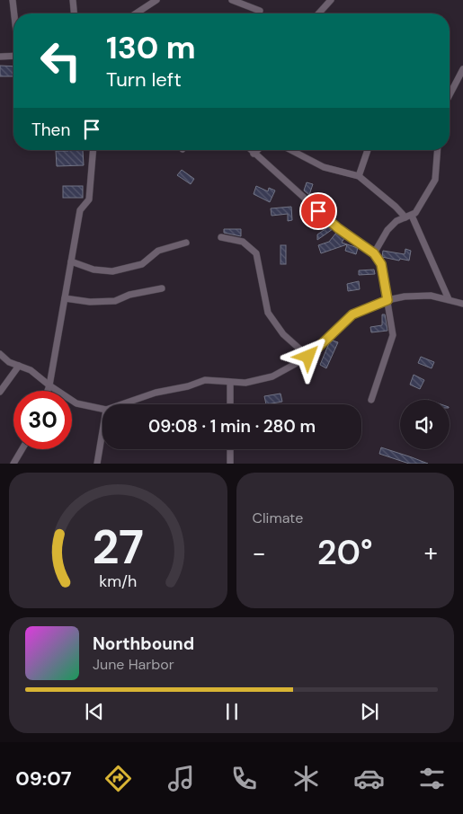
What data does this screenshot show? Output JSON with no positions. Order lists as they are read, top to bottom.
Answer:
{
  "page": {
    "turn": ["130 m", "Turn left"],
    "then": "Then",
    "limit": "30",
    "trip": "09:08 · 1 min · 280 m",
    "tile": "Climate",
    "heat": ["−", "20°", "+"],
    "song": ["Northbound", "June Harbor"],
    "tabs": "09:07",
    "gauge": ["27", "km/h"]
  }
}
